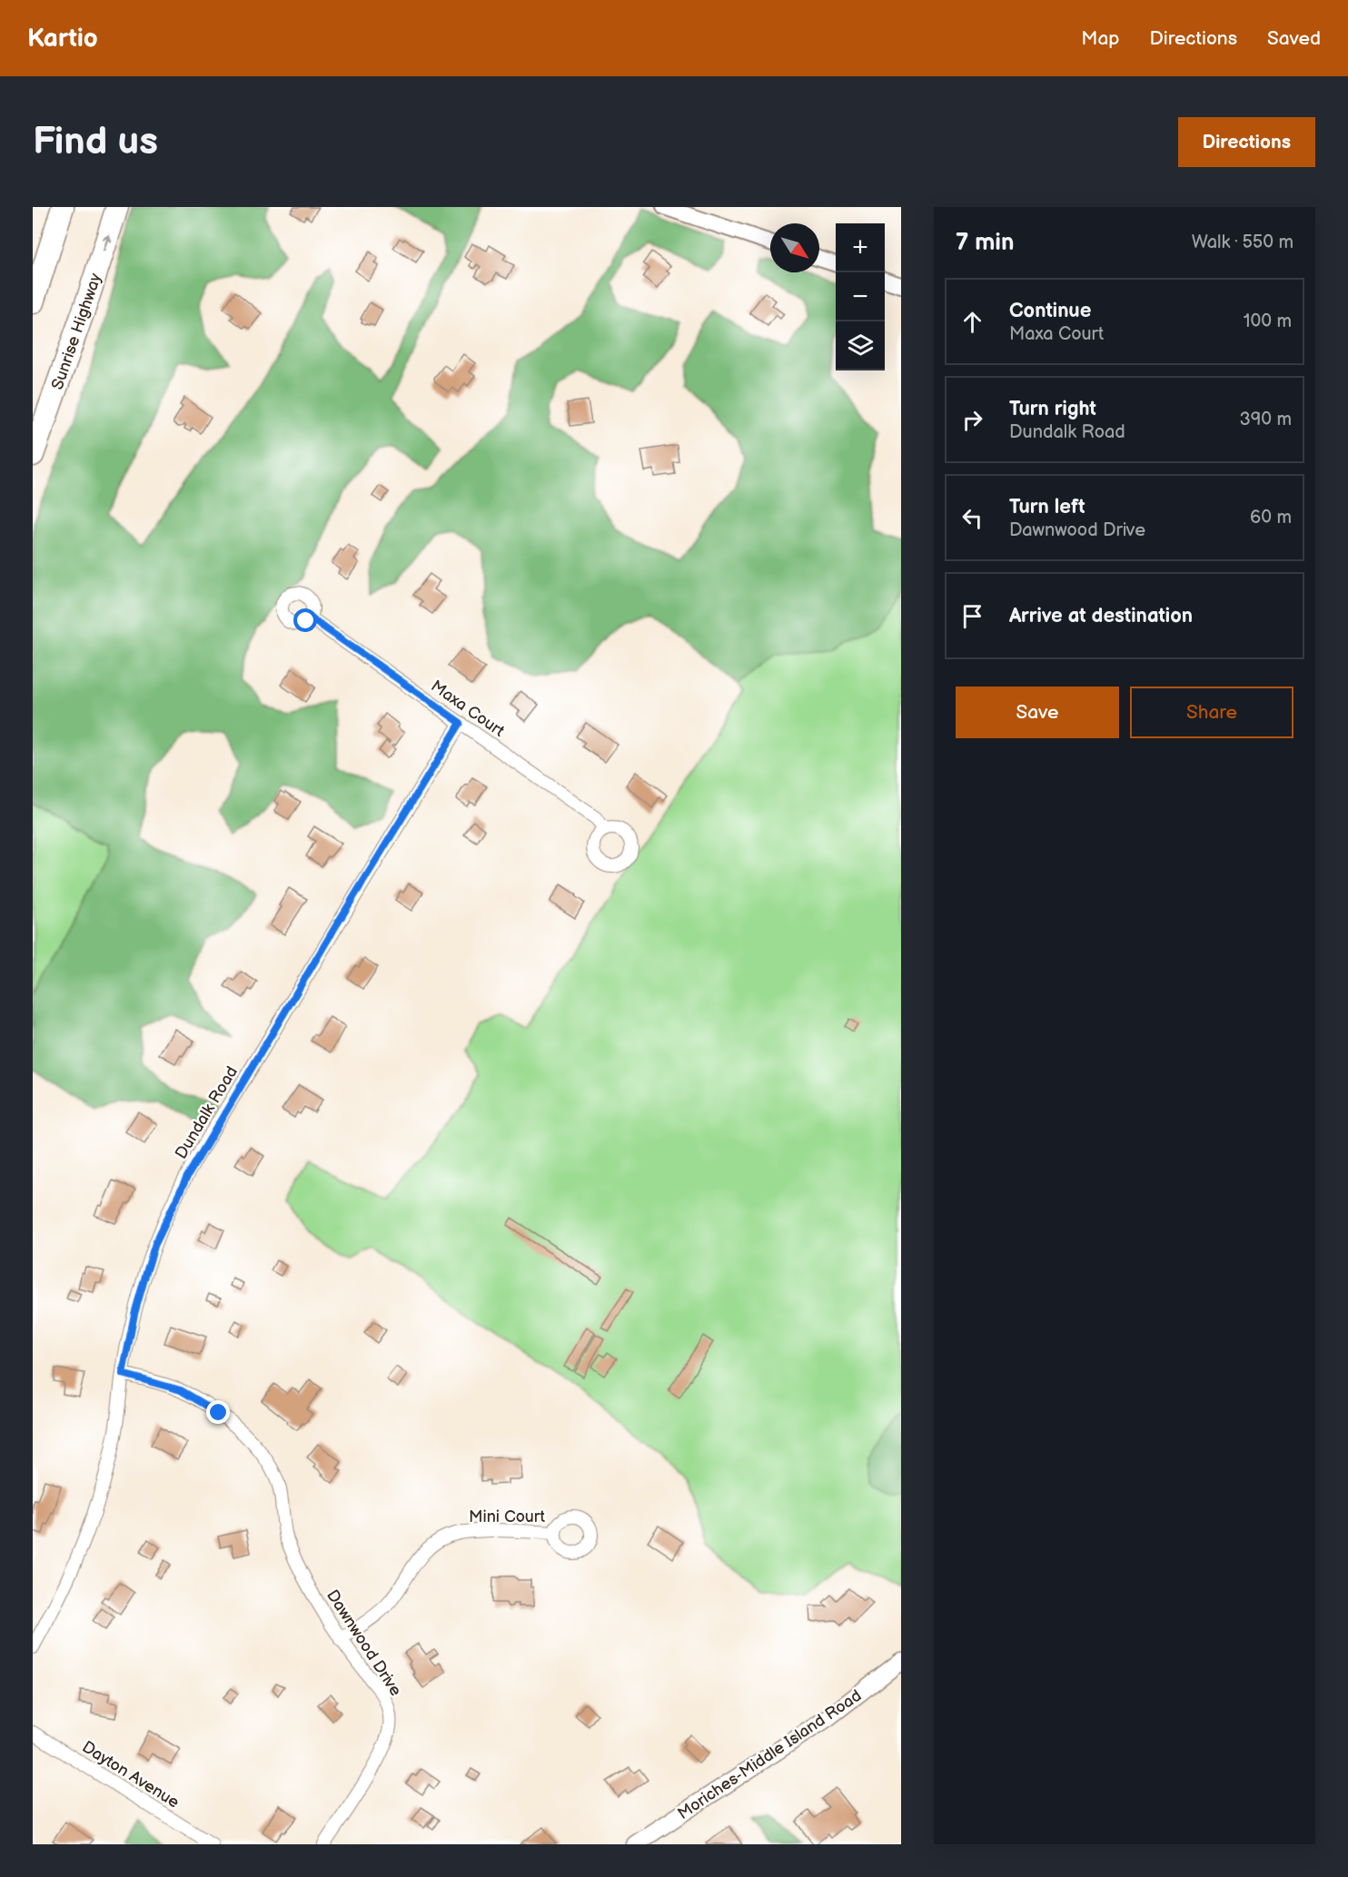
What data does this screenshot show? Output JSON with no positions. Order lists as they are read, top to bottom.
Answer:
{
  "streets": {
    "highway": ["Sunrise Highway"],
    "main road": ["Moriches-Middle Island Road"],
    "street": [
      "Maxa Court",
      "Dundalk Road",
      "Mini Court",
      "Dawnwood Drive",
      "Dayton Avenue"
    ]
  },
  "crossings": [
    ["Maxa Court", "Dundalk Road"],
    ["Dundalk Road", "Dawnwood Drive"],
    ["Mini Court", "Dawnwood Drive"]
  ],
  "north": "bottom right",
  "page": {
    "header": "Kartio",
    "nav": ["Map", "Directions", "Saved"],
    "buttons": [
      "Directions",
      ["Save", "Share"]
    ],
    "title": "Find us",
    "heading": ["7 min", "Walk · 550 m"],
    "map_buttons": ["+", "−"],
    "list": [
      ["Continue", "Maxa Court", "100 m"],
      ["Turn right", "Dundalk Road", "390 m"],
      ["Turn left", "Dawnwood Drive", "60 m"],
      "Arrive at destination"
    ]
  }
}
